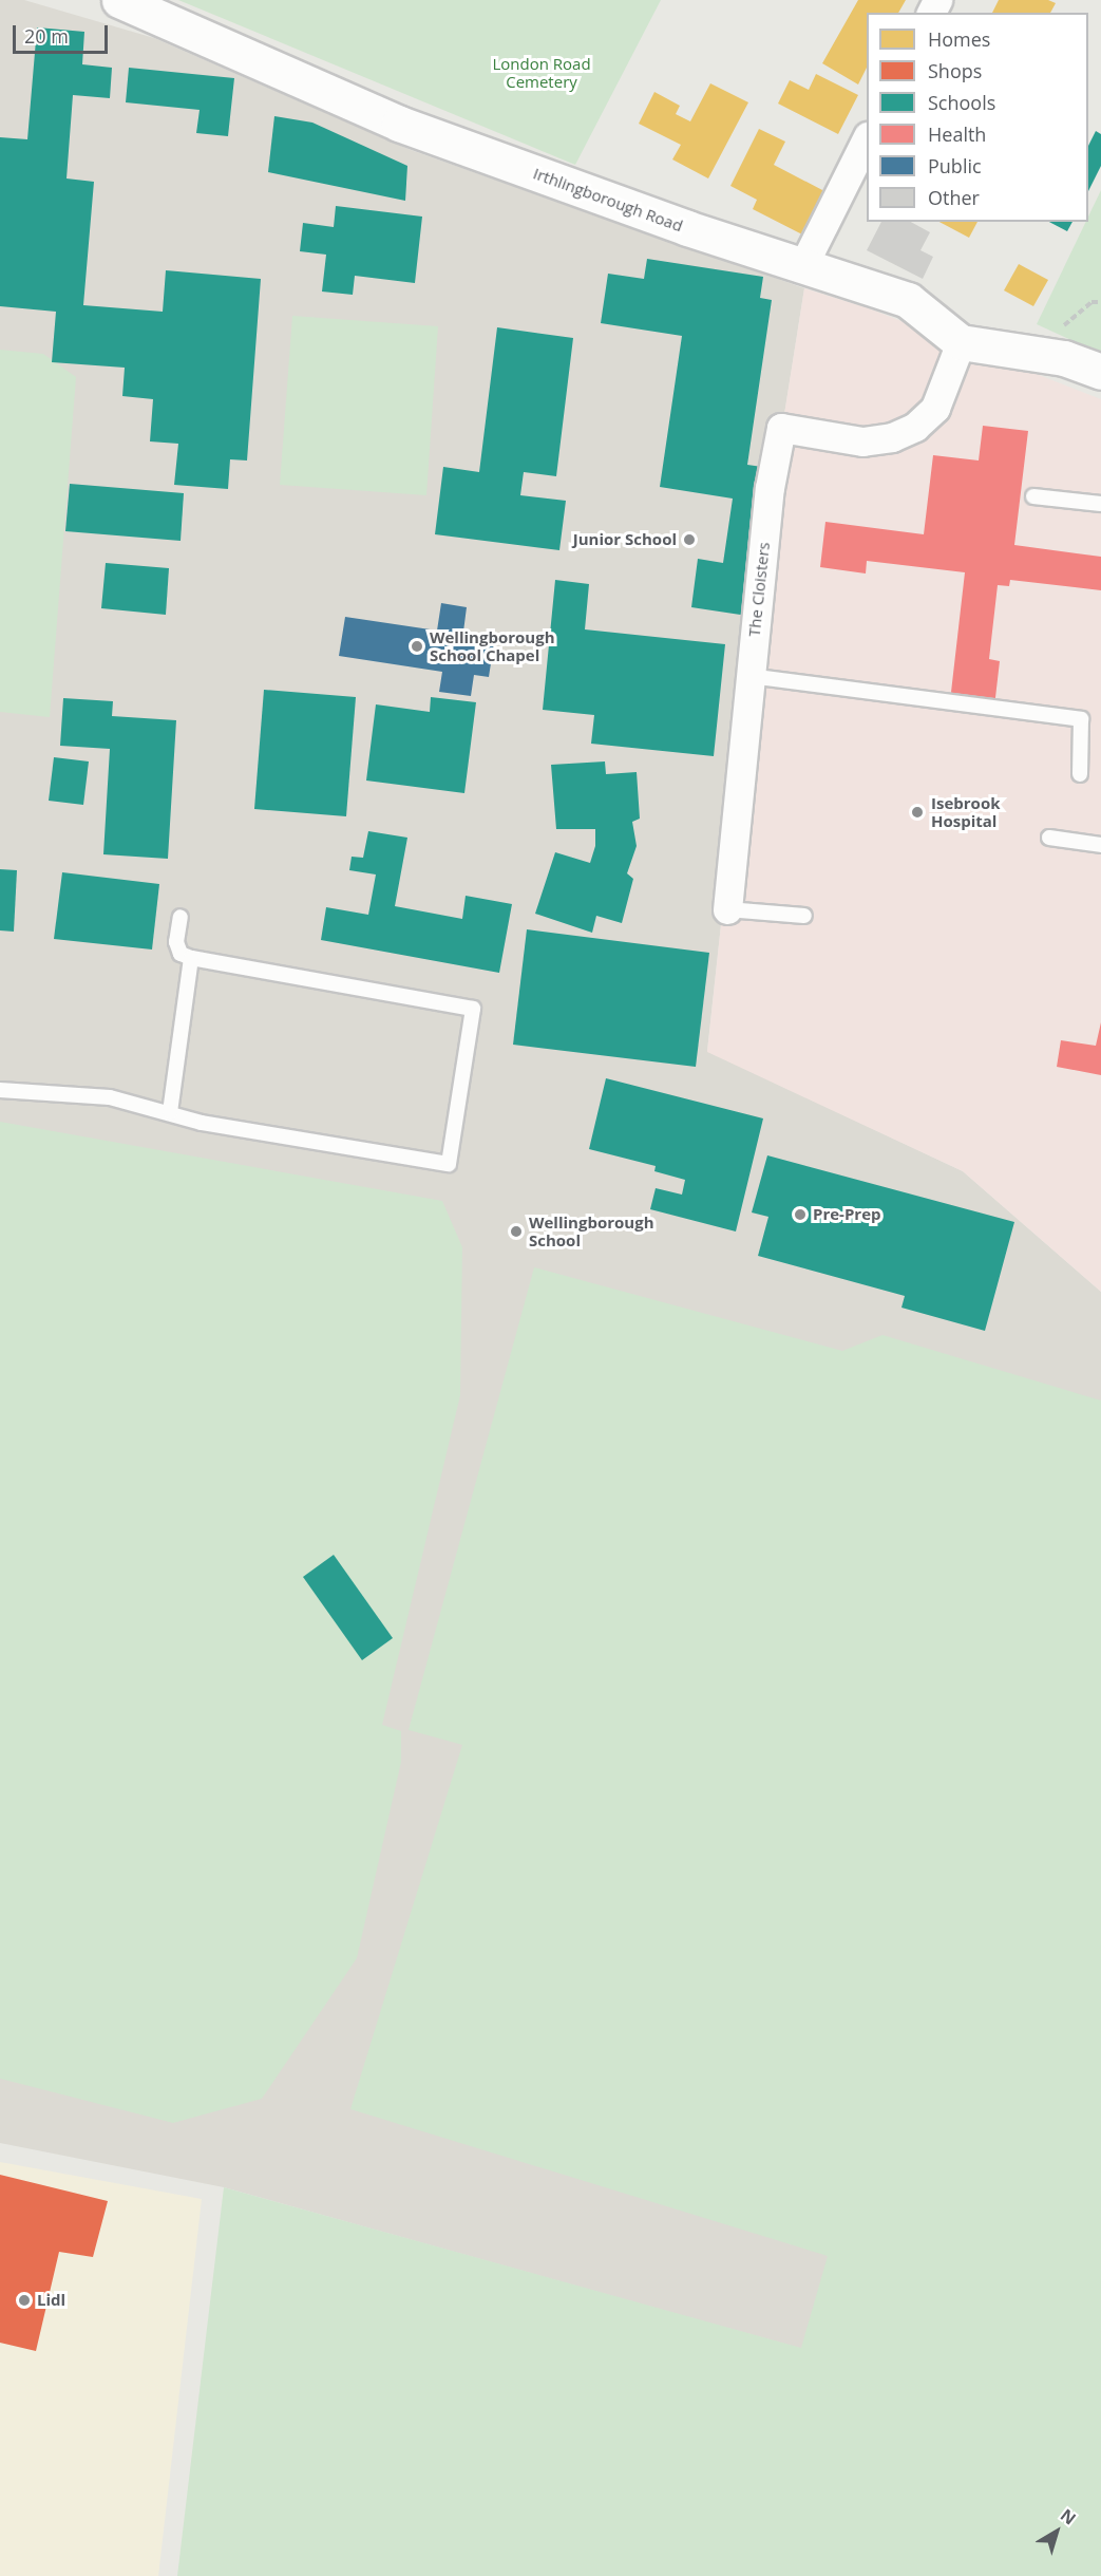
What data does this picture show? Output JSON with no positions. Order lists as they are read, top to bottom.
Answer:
{
  "streets": {
    "main road": ["Irthlingborough Road"],
    "street": ["The Cloisters"]
  },
  "crossings": [
    ["Irthlingborough Road", "The Cloisters"]
  ],
  "parks": ["London Road Cemetery"],
  "places": [
    "Junior School",
    "Wellingborough School Chapel",
    "Isebrook Hospital",
    "Pre-Prep",
    "Wellingborough School",
    "Lidl"
  ],
  "legend": [
    "Homes",
    "Shops",
    "Schools",
    "Health",
    "Public",
    "Other"
  ],
  "scale_bar": "20 m",
  "north": "top right"
}
